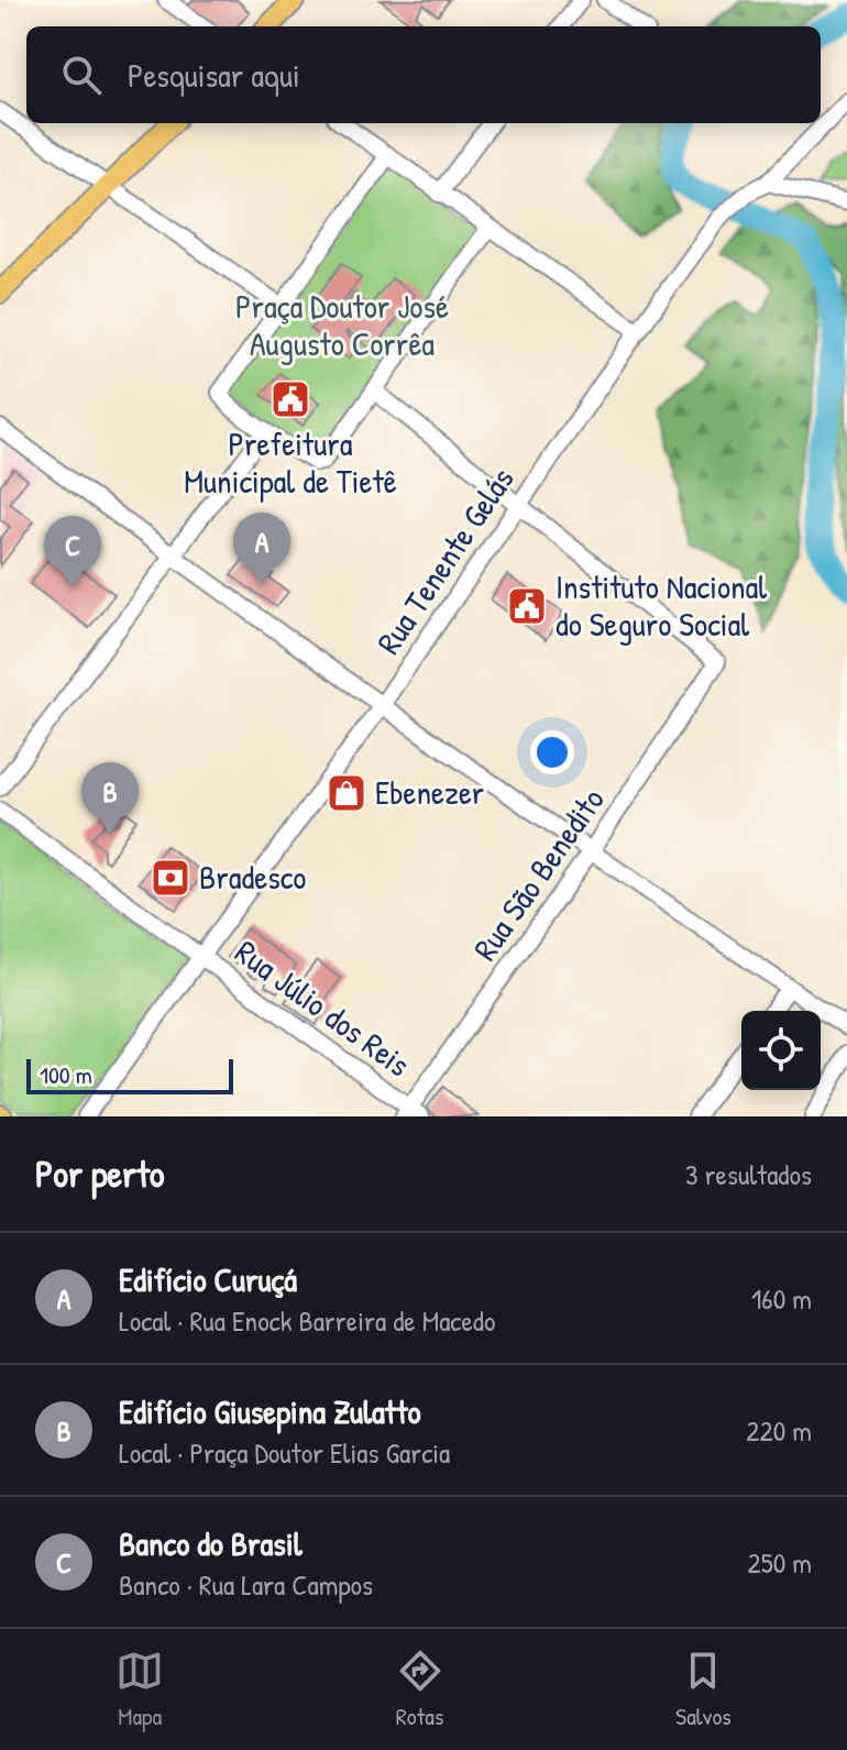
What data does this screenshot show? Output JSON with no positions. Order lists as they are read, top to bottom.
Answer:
{
  "streets": {
    "street": ["Rua Tenente Gelás", "Rua São Benedito", "Rua Júlio dos Reis"]
  },
  "crossings": [
    ["Rua Tenente Gelás", "Rua São Benedito"],
    ["Rua Tenente Gelás", "Rua Júlio dos Reis"],
    ["Rua São Benedito", "Rua Júlio dos Reis"]
  ],
  "parks": ["Praça Doutor José Augusto Corrêa"],
  "places": {
    "public building": ["Prefeitura Municipal de Tietê", "Instituto Nacional do Seguro Social"],
    "shop": ["Ebenezer"],
    "bank": ["Bradesco"]
  },
  "scale_bar": "100 m",
  "page": {
    "search": "Pesquisar aqui",
    "pins": ["A", "C", "B"],
    "scale": "100 m",
    "heading": ["Por perto", "3 resultados"],
    "list": [
      {
        "mark": "A",
        "name": "Edifício Curuçá",
        "note": "Local · Rua Enock Barreira de Macedo",
        "value": "160 m"
      },
      {
        "mark": "B",
        "name": "Edifício Giusepina Zulatto",
        "note": "Local · Praça Doutor Elias Garcia",
        "value": "220 m"
      },
      {
        "mark": "C",
        "name": "Banco do Brasil",
        "note": "Banco · Rua Lara Campos",
        "value": "250 m"
      }
    ],
    "nav": ["Mapa", "Rotas", "Salvos"]
  }
}
